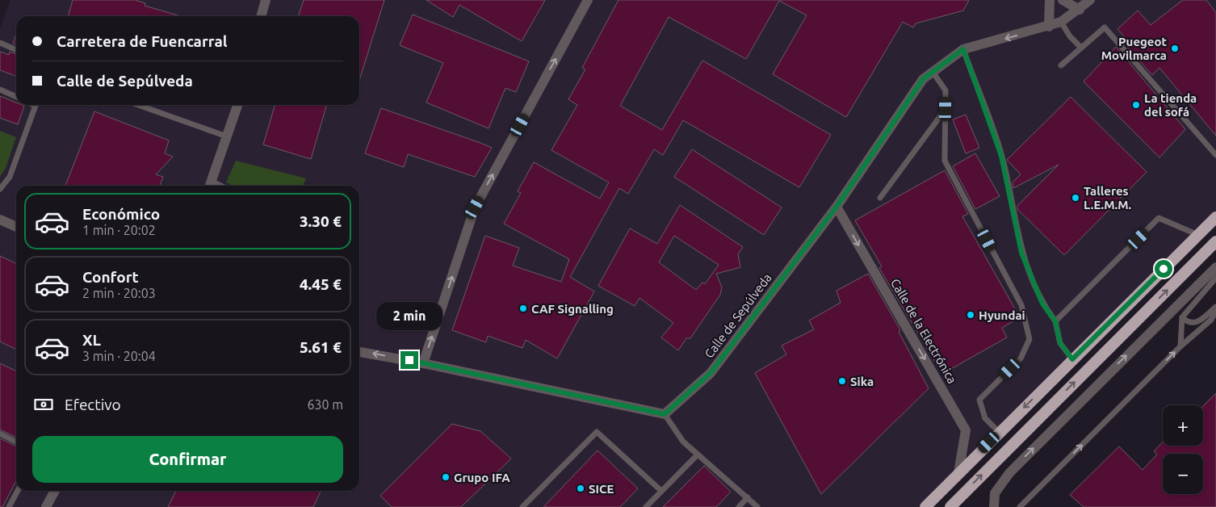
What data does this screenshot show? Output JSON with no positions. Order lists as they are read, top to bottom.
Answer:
{
  "streets": {
    "street": ["Calle de Sepúlveda", "Calle de la Electrónica"]
  },
  "crossings": [
    ["Calle de Sepúlveda", "Calle de la Electrónica"]
  ],
  "one_way": ["Calle de la Electrónica"],
  "places": [
    "Puegeot Movilmarca",
    "La tienda del sofá",
    "Talleres L.E.M.M.",
    "CAF Signalling",
    "Hyundai",
    "Sika",
    "Grupo IFA",
    "SICE"
  ],
  "page": {
    "banner": ["Carretera de Fuencarral", "Calle de Sepúlveda"],
    "list": [
      {
        "name": "Económico",
        "note": "1 min · 20:02",
        "value": "3.30 €"
      },
      {
        "name": "Confort",
        "note": "2 min · 20:03",
        "value": "4.45 €"
      },
      {
        "name": "XL",
        "note": "3 min · 20:04",
        "value": "5.61 €"
      }
    ],
    "bubble": "2 min",
    "pay": ["Efectivo", "630 m"],
    "map_buttons": ["+", "−"],
    "buttons": "Confirmar"
  }
}
